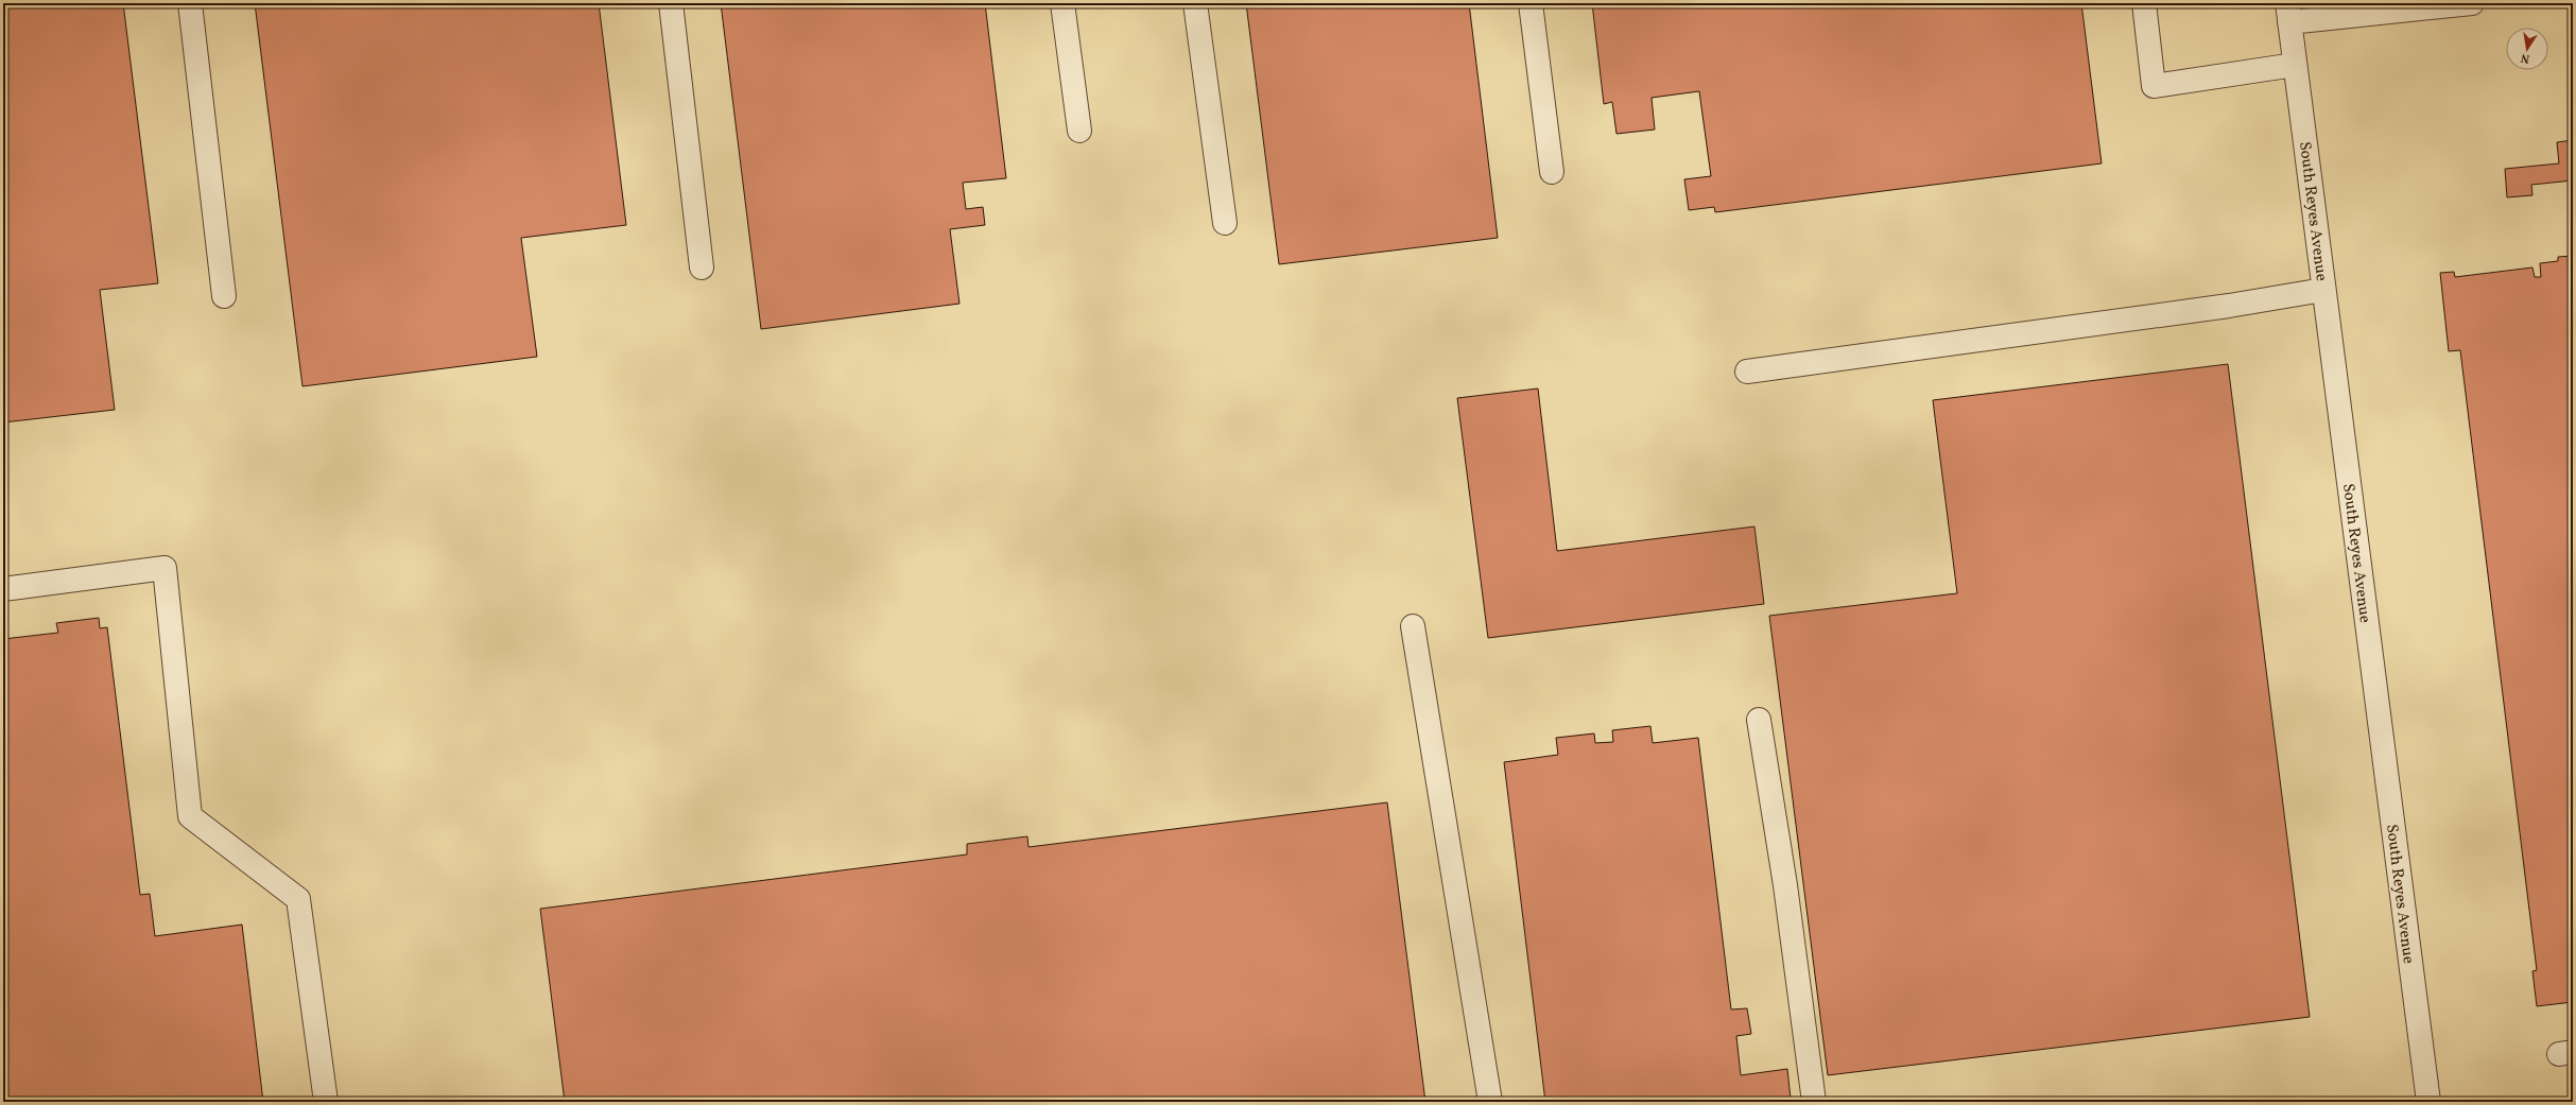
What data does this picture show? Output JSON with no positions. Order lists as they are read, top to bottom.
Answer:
{
  "streets": {
    "street": ["South Reyes Avenue"]
  },
  "north": "bottom"
}
